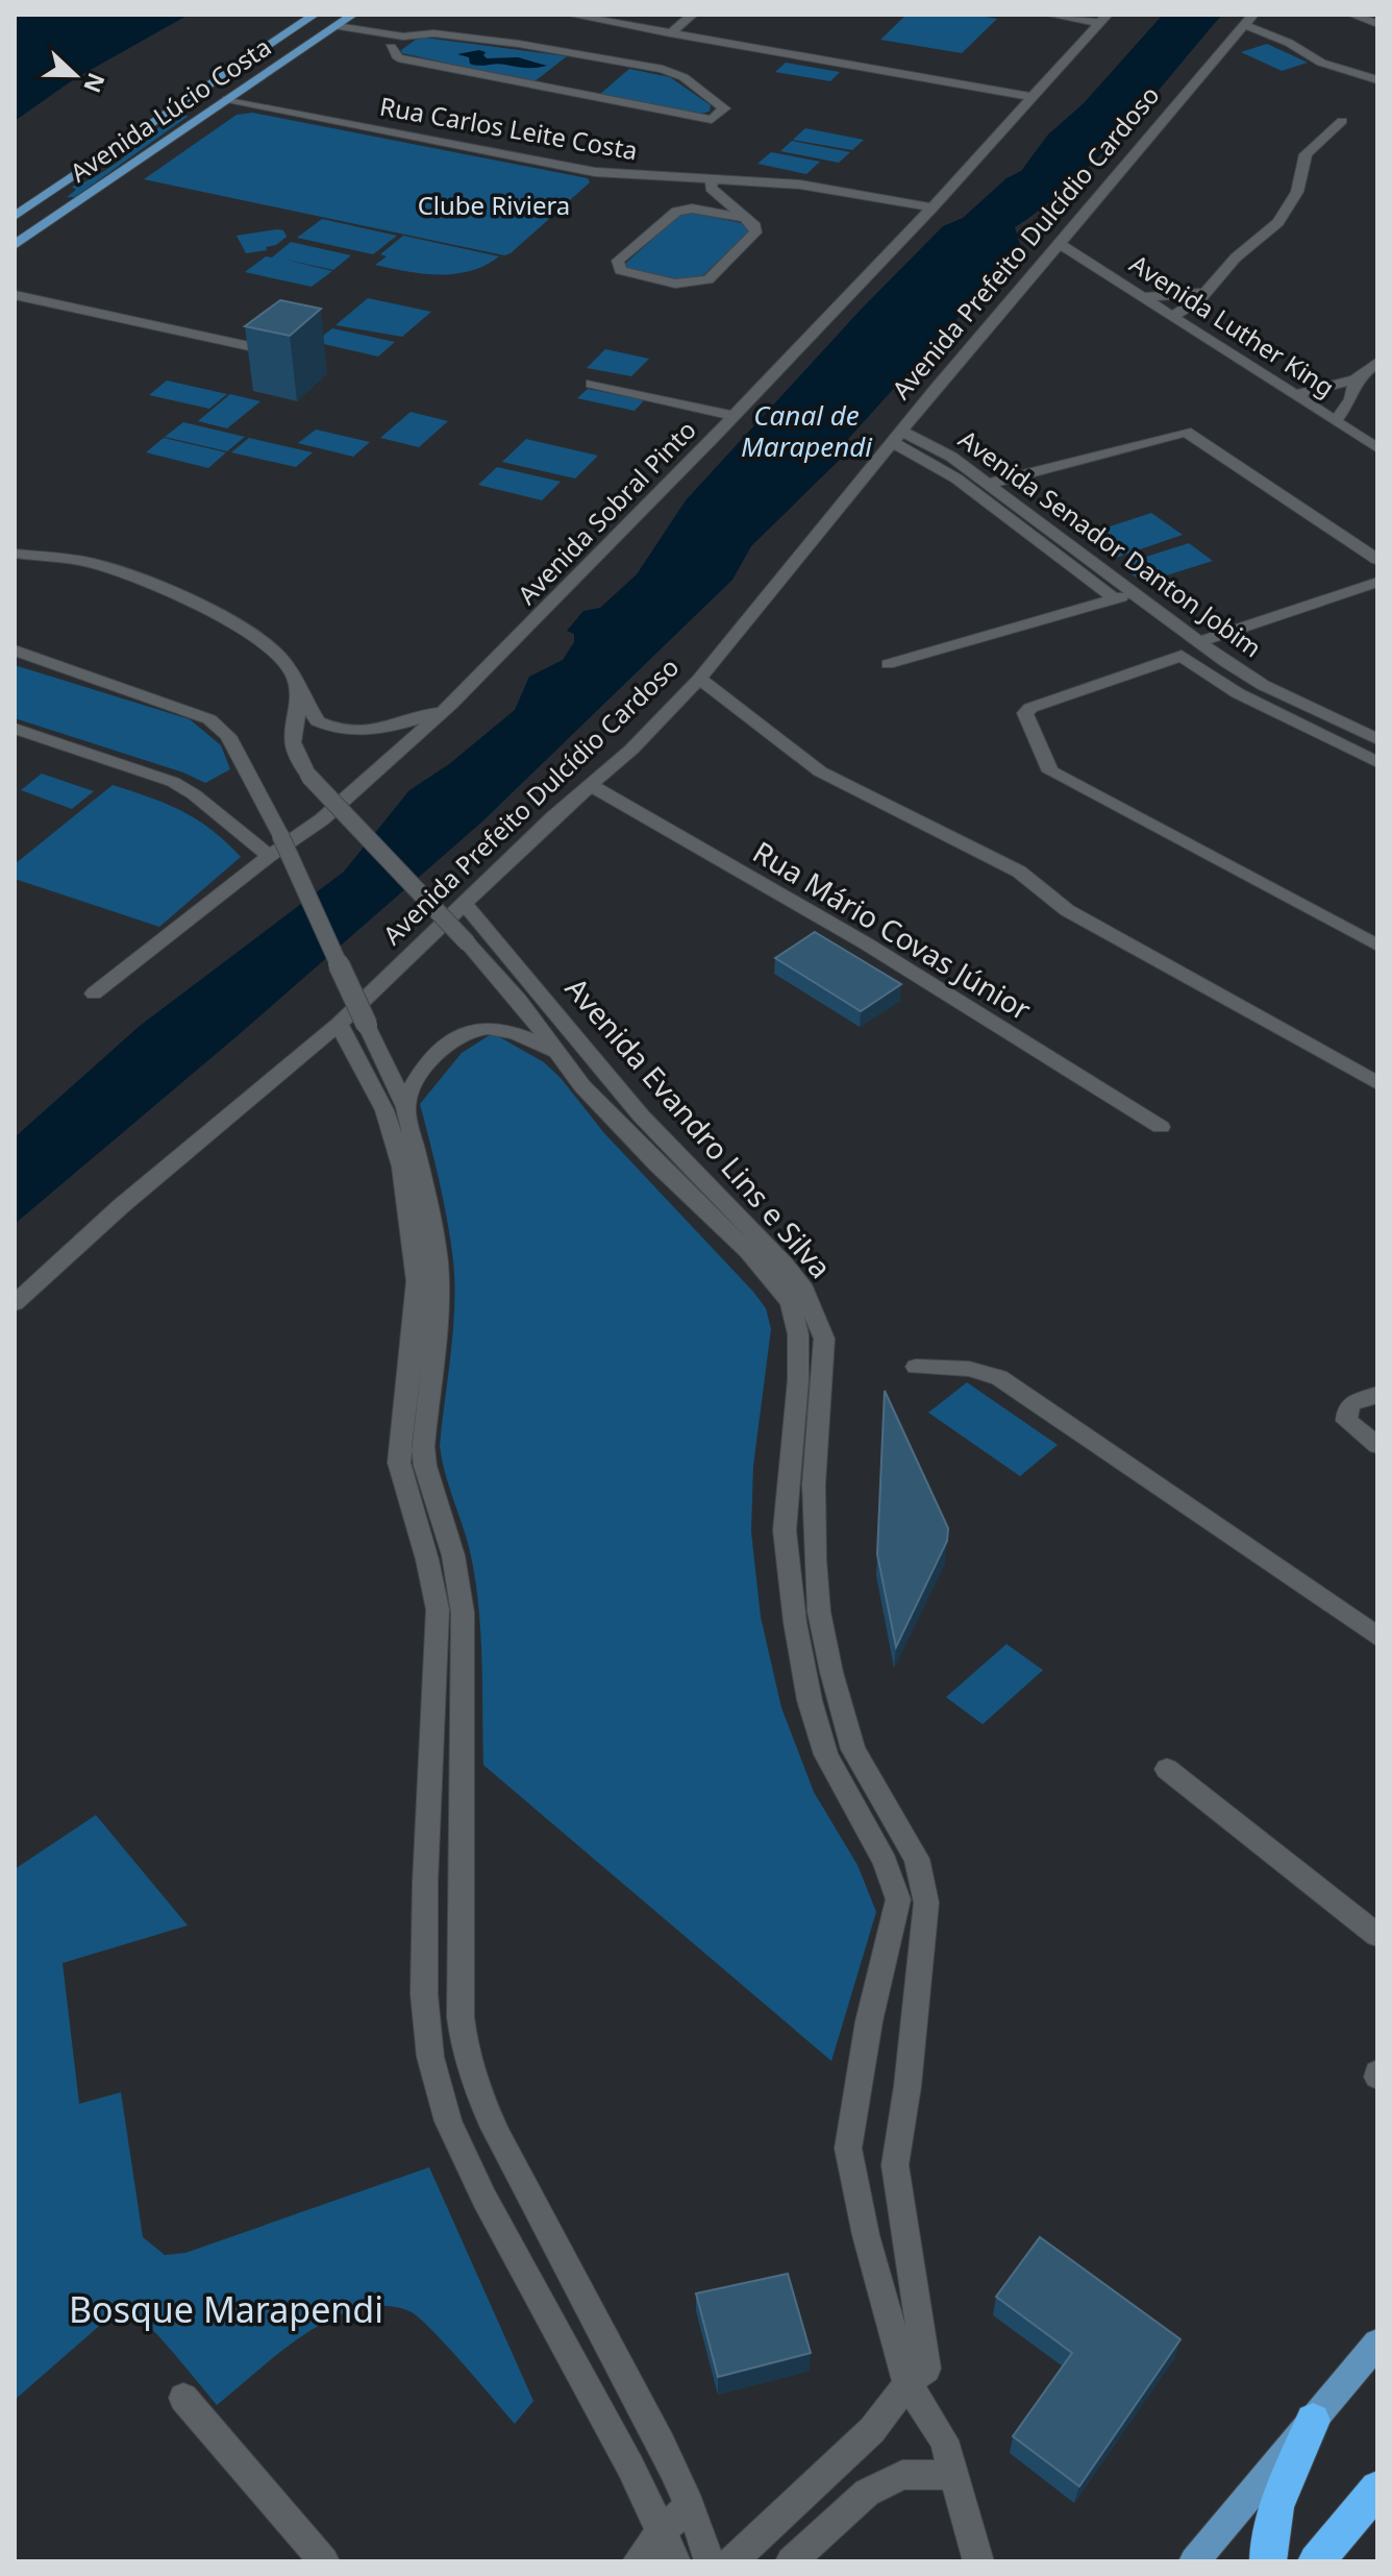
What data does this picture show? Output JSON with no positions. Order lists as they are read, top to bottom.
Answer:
{
  "streets": {
    "main road": ["Avenida Lúcio Costa"],
    "street": [
      "Rua Carlos Leite Costa",
      "Avenida Prefeito Dulcídio Cardoso",
      "Avenida Luther King",
      "Avenida Sobral Pinto",
      "Avenida Senador Danton Jobim",
      "Rua Mário Covas Júnior",
      "Avenida Evandro Lins e Silva"
    ]
  },
  "crossings": [
    ["Avenida Lúcio Costa", "Rua Carlos Leite Costa"],
    ["Rua Carlos Leite Costa", "Avenida Sobral Pinto"],
    ["Avenida Prefeito Dulcídio Cardoso", "Avenida Luther King"],
    ["Avenida Prefeito Dulcídio Cardoso", "Avenida Senador Danton Jobim"],
    ["Avenida Prefeito Dulcídio Cardoso", "Rua Mário Covas Júnior"],
    ["Avenida Prefeito Dulcídio Cardoso", "Avenida Evandro Lins e Silva"]
  ],
  "water": ["Canal de Marapendi"],
  "parks": ["Clube Riviera", "Bosque Marapendi"],
  "north": "right"
}
